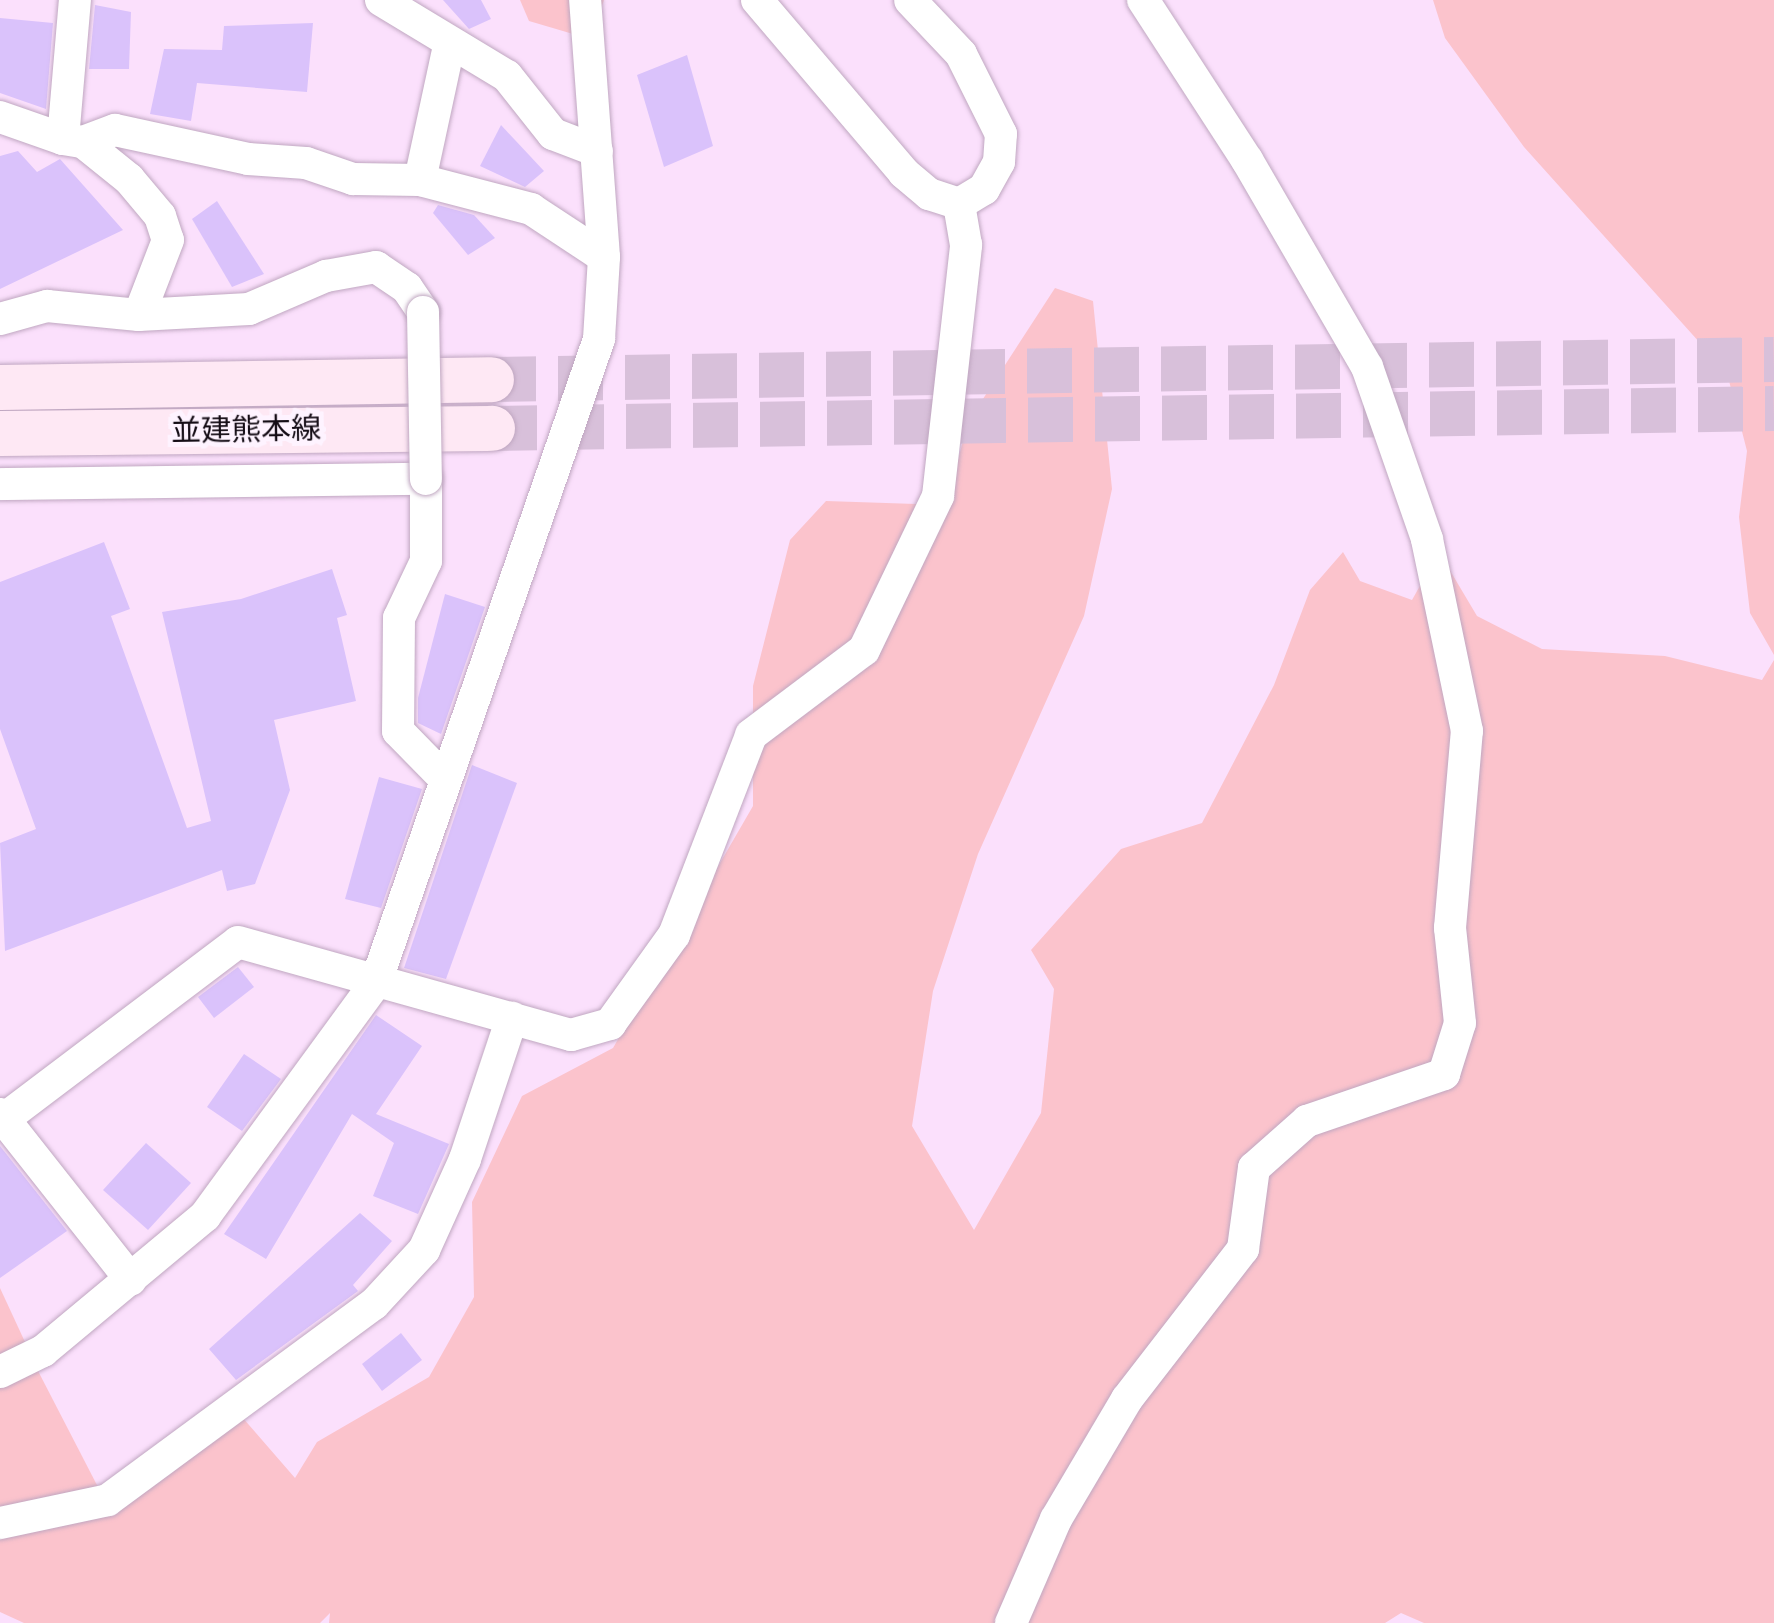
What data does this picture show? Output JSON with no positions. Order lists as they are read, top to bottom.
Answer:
{
  "streets": {
    "main road": ["並建熊本線"]
  }
}
